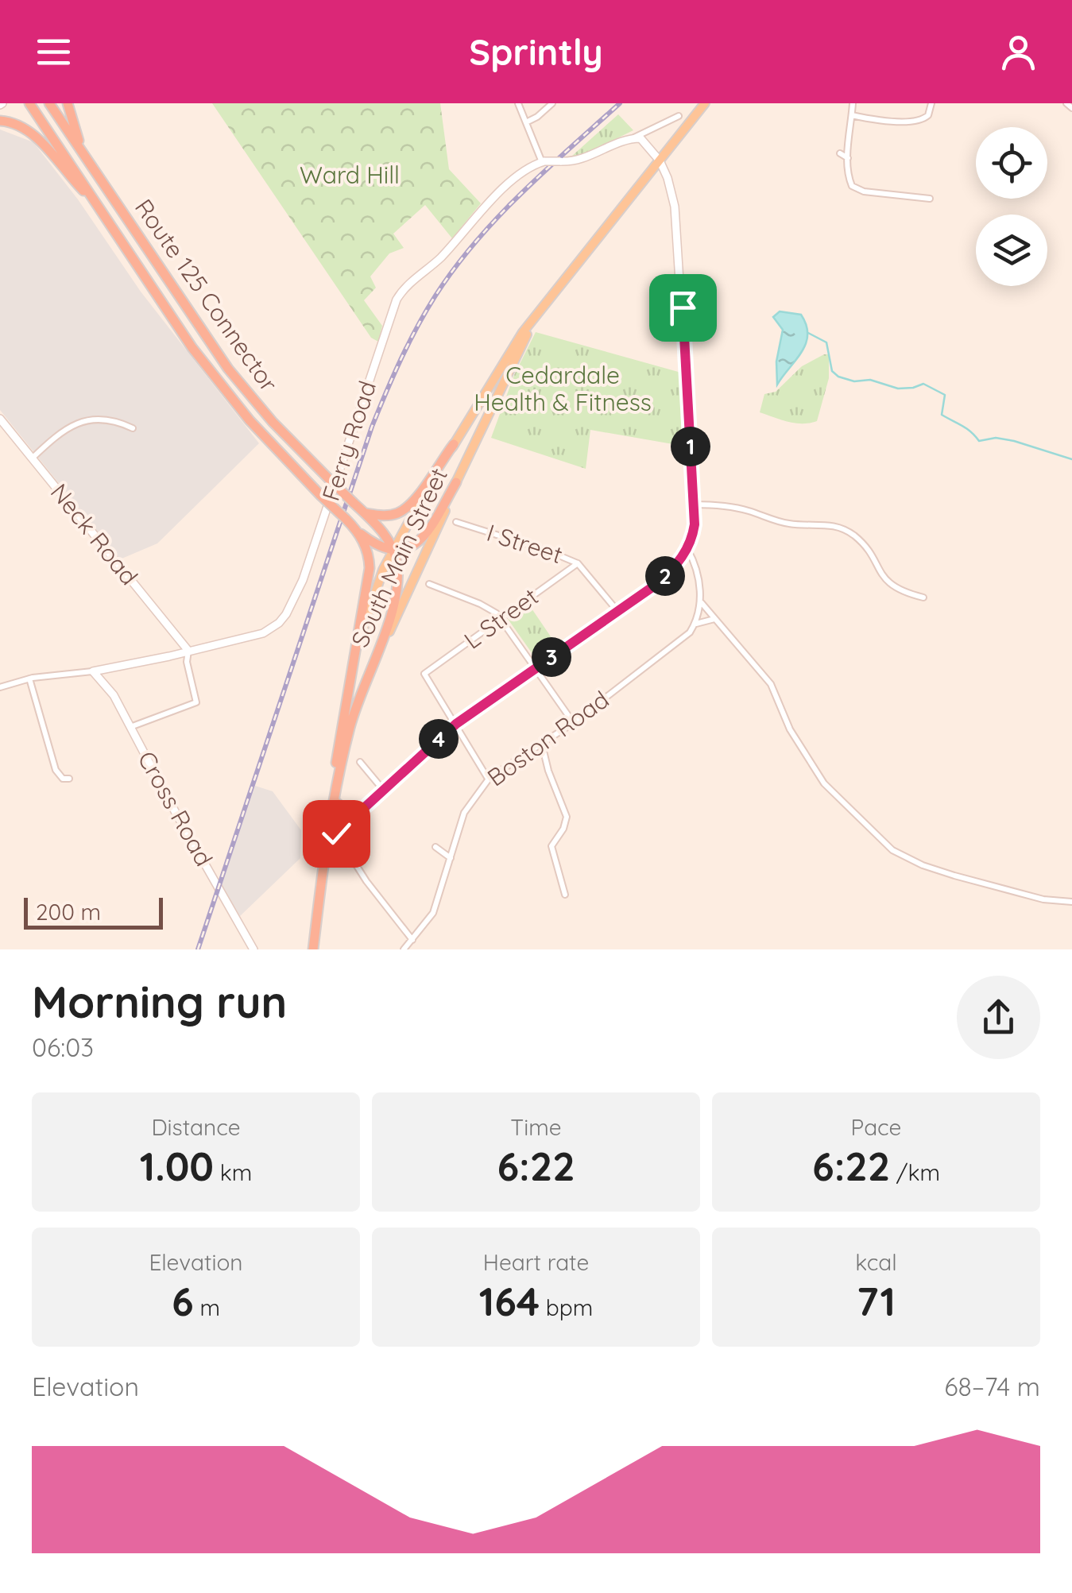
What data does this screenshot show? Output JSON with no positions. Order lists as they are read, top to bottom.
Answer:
{
  "streets": {
    "highway": ["Route 125 Connector", "South Main Street"],
    "street": [
      "Ferry Road",
      "Neck Road",
      "I Street",
      "L Street",
      "Boston Road",
      "Cross Road"
    ]
  },
  "crossings": [
    ["Route 125 Connector", "South Main Street"],
    ["Ferry Road", "Neck Road"],
    ["Ferry Road", "Cross Road"],
    ["I Street", "L Street"]
  ],
  "parks": ["Ward Hill", "Cedardale Health & Fitness"],
  "scale_bar": "200 m",
  "page": {
    "header": "Sprintly",
    "pins": [
      "1",
      "2",
      "3",
      "4"
    ],
    "scale": "200 m",
    "heading": ["Morning run", "06:03"],
    "stats": [
      ["Distance", "1.00 km"],
      ["Time", "6:22"],
      ["Pace", "6:22 /km"],
      ["Elevation", "6 m"],
      ["Heart rate", "164 bpm"],
      ["kcal", "71"]
    ],
    "chart": ["Elevation", "68–74 m"]
  }
}
